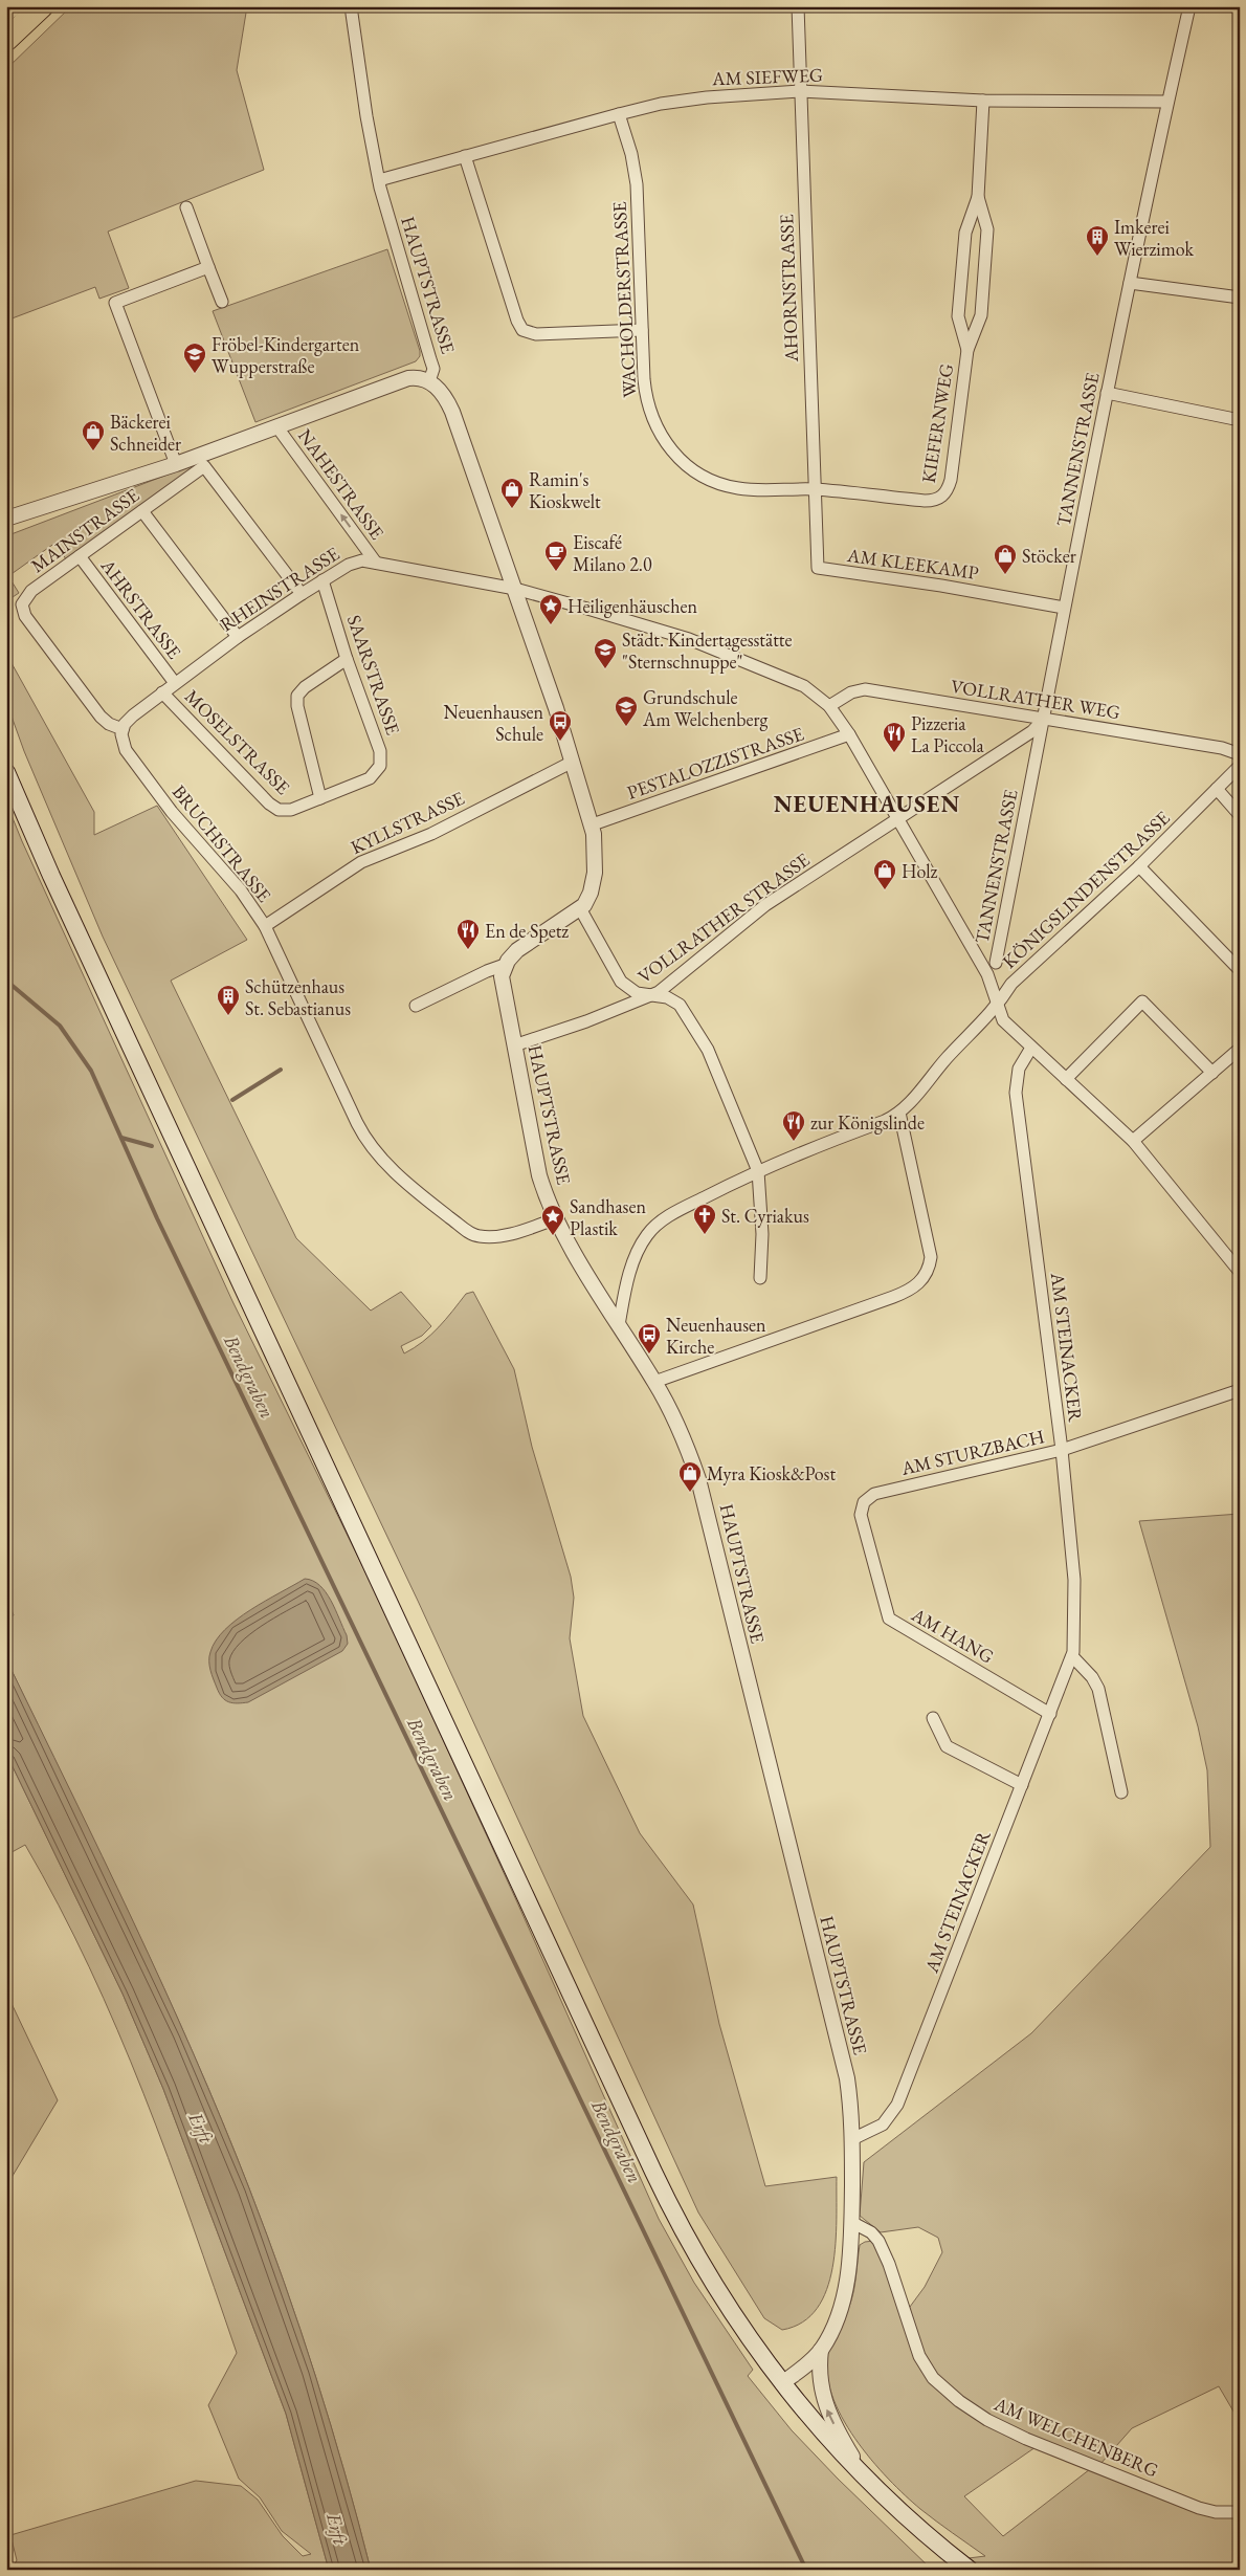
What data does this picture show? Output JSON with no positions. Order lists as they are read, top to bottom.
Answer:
{
  "streets": {
    "street": [
      "AM SIEFWEG",
      "HAUPTSTRASSE",
      "AHORNSTRASSE",
      "WACHOLDERSTRASSE",
      "KIEFERNWEG",
      "TANNENSTRASSE",
      "NAHESTRASSE",
      "MAINSTRASSE",
      "AM KLEEKAMP",
      "RHEINSTRASSE",
      "AHRSTRASSE",
      "SAARSTRASSE",
      "VOLLRATHER WEG",
      "MOSELSTRASSE",
      "PESTALOZZISTRASSE",
      "KYLLSTRASSE",
      "BRUCHSTRASSE",
      "KÖNIGSLINDENSTRASSE",
      "VOLLRATHER STRASSE",
      "AM STEINACKER",
      "AM STURZBACH",
      "AM HANG",
      "AM WELCHENBERG"
    ]
  },
  "crossings": [
    ["AM SIEFWEG", "HAUPTSTRASSE"],
    ["AM SIEFWEG", "AHORNSTRASSE"],
    ["AM SIEFWEG", "WACHOLDERSTRASSE"],
    ["AM SIEFWEG", "KIEFERNWEG"],
    ["AM SIEFWEG", "TANNENSTRASSE"],
    ["HAUPTSTRASSE", "RHEINSTRASSE"],
    ["HAUPTSTRASSE", "PESTALOZZISTRASSE"],
    ["HAUPTSTRASSE", "KYLLSTRASSE"],
    ["HAUPTSTRASSE", "BRUCHSTRASSE"],
    ["HAUPTSTRASSE", "KÖNIGSLINDENSTRASSE"],
    ["HAUPTSTRASSE", "VOLLRATHER STRASSE"],
    ["HAUPTSTRASSE", "AM STEINACKER"],
    ["HAUPTSTRASSE", "AM WELCHENBERG"],
    ["AHORNSTRASSE", "WACHOLDERSTRASSE"],
    ["AHORNSTRASSE", "KIEFERNWEG"],
    ["AHORNSTRASSE", "AM KLEEKAMP"],
    ["WACHOLDERSTRASSE", "KIEFERNWEG"],
    ["TANNENSTRASSE", "AM KLEEKAMP"],
    ["TANNENSTRASSE", "VOLLRATHER WEG"],
    ["TANNENSTRASSE", "VOLLRATHER STRASSE"],
    ["NAHESTRASSE", "RHEINSTRASSE"],
    ["MAINSTRASSE", "RHEINSTRASSE"],
    ["MAINSTRASSE", "AHRSTRASSE"],
    ["MAINSTRASSE", "BRUCHSTRASSE"],
    ["RHEINSTRASSE", "AHRSTRASSE"],
    ["RHEINSTRASSE", "SAARSTRASSE"],
    ["RHEINSTRASSE", "VOLLRATHER WEG"],
    ["RHEINSTRASSE", "MOSELSTRASSE"],
    ["RHEINSTRASSE", "PESTALOZZISTRASSE"],
    ["RHEINSTRASSE", "BRUCHSTRASSE"],
    ["RHEINSTRASSE", "KÖNIGSLINDENSTRASSE"],
    ["RHEINSTRASSE", "VOLLRATHER STRASSE"],
    ["RHEINSTRASSE", "AM STEINACKER"],
    ["SAARSTRASSE", "MOSELSTRASSE"],
    ["VOLLRATHER WEG", "VOLLRATHER STRASSE"],
    ["KYLLSTRASSE", "BRUCHSTRASSE"],
    ["AM STEINACKER", "AM STURZBACH"],
    ["AM STEINACKER", "AM HANG"],
    ["AM STURZBACH", "AM HANG"]
  ],
  "one_way": ["NAHESTRASSE"],
  "districts": ["NEUENHAUSEN"],
  "water": ["Bendgraben", "Erft"],
  "places": {
    "building": ["Imkerei Wierzimok", "Schützenhaus St. Sebastianus"],
    "school or university": ["Fröbel-Kindergarten Wupperstraße", "Städt. Kindertagesstätte \"Sternschnuppe\"", "Grundschule Am Welchenberg"],
    "shop": [
      "Bäckerei Schneider",
      "Ramin's Kioskwelt",
      "Stöcker",
      "Holz",
      "Myra Kiosk&Post"
    ],
    "cafe": ["Eiscafé Milano 2.0"],
    "place": ["Heiligenhäuschen", "Sandhasen Plastik"],
    "bus stop": ["Neuenhausen Schule", "Neuenhausen Kirche"],
    "restaurant": ["Pizzeria La Piccola", "En de Spetz", "zur Königslinde"],
    "church": ["St. Cyriakus"]
  }
}
